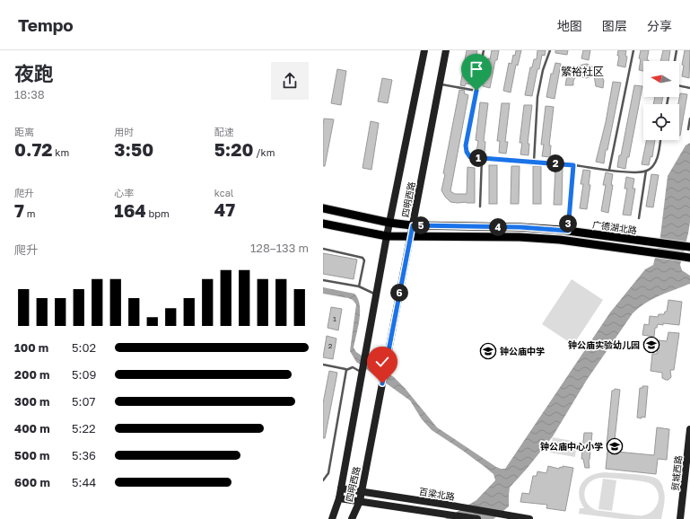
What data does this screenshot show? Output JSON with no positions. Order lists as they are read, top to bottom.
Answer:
{
  "streets": {
    "main road": [
      "四明西路",
      "广德湖北路",
      "贸城西路",
      "百梁北路"
    ]
  },
  "crossings": [
    ["四明西路", "广德湖北路"],
    ["四明西路", "百梁北路"]
  ],
  "districts": ["繁裕社区"],
  "places": {
    "school or university": ["钟公庙实验幼儿园", "钟公庙中学", "钟公庙中心小学"]
  },
  "house_numbers": ["1", "2"],
  "north": "left",
  "page": {
    "header": "Tempo",
    "nav": ["地图", "图层", "分享"],
    "heading": ["夜跑", "18:38"],
    "stats": [
      ["距离", "0.72 km"],
      ["用时", "3:50"],
      ["配速", "5:20 /km"],
      ["爬升", "7 m"],
      ["心率", "164 bpm"],
      ["kcal", "47"]
    ],
    "pins": [
      "1",
      "2",
      "3",
      "5",
      "4",
      "6"
    ],
    "chart": ["爬升", "128–133 m"],
    "list": [
      {
        "name": "100 m",
        "note": "5:02"
      },
      {
        "name": "200 m",
        "note": "5:09"
      },
      {
        "name": "300 m",
        "note": "5:07"
      },
      {
        "name": "400 m",
        "note": "5:22"
      },
      {
        "name": "500 m",
        "note": "5:36"
      },
      {
        "name": "600 m",
        "note": "5:44"
      }
    ]
  }
}
